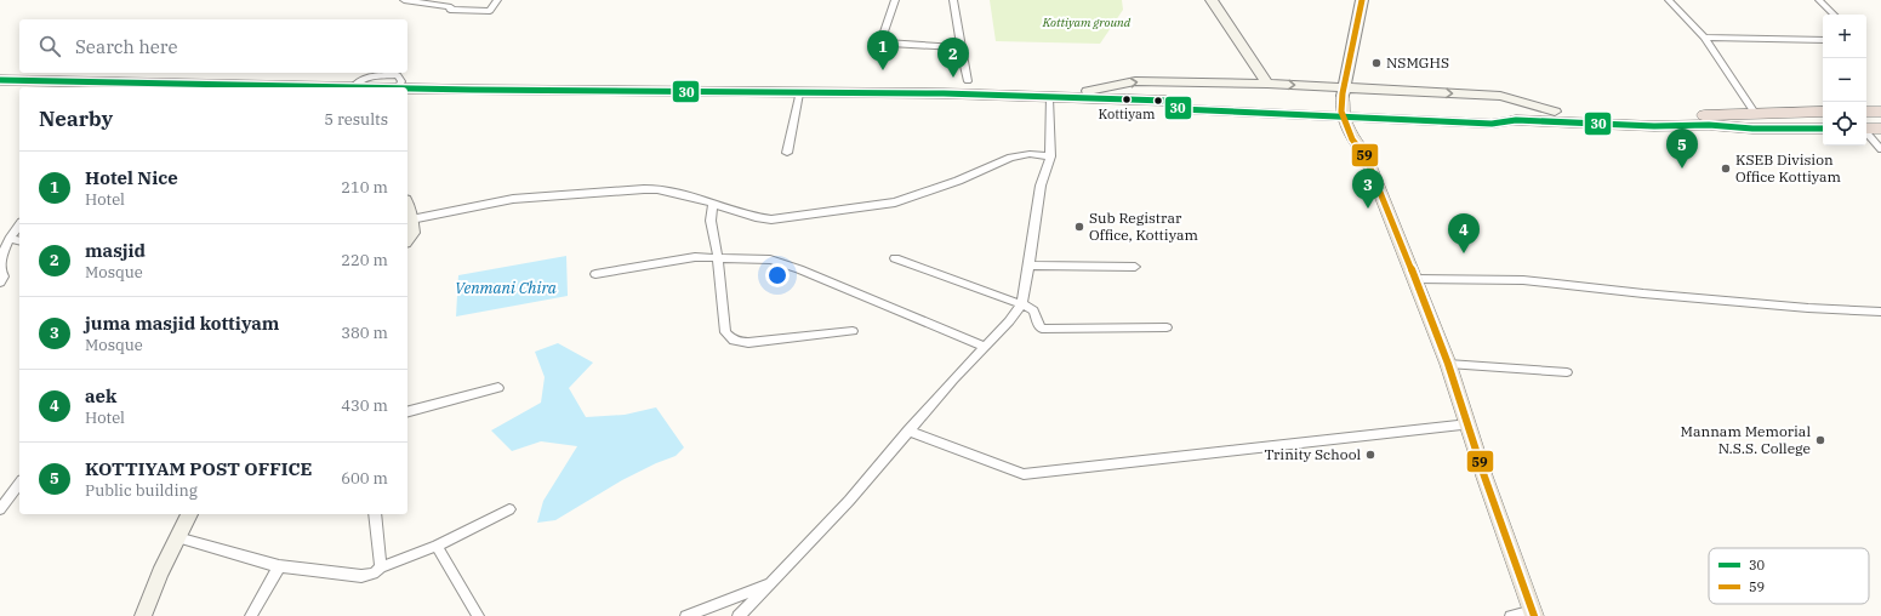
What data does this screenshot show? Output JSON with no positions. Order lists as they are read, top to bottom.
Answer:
{
  "water": ["Venmani Chira"],
  "parks": ["Kottiyam ground"],
  "places": [
    "NSMGHS",
    "Kottiyam",
    "KSEB Division Office Kottiyam",
    "Sub Registrar Office, Kottiyam",
    "Mannam Memorial N.S.S. College",
    "Trinity School"
  ],
  "lines": ["transit line 59", "transit line 30"],
  "legend": ["30", "59"],
  "page": {
    "map_buttons": ["+", "−"],
    "search": "Search here",
    "pins": [
      "1",
      "2",
      "5",
      "3",
      "4"
    ],
    "heading": ["Nearby", "5 results"],
    "list": [
      {
        "mark": "1",
        "name": "Hotel Nice",
        "note": "Hotel",
        "value": "210 m"
      },
      {
        "mark": "2",
        "name": "masjid",
        "note": "Mosque",
        "value": "220 m"
      },
      {
        "mark": "3",
        "name": "juma masjid kottiyam",
        "note": "Mosque",
        "value": "380 m"
      },
      {
        "mark": "4",
        "name": "aek",
        "note": "Hotel",
        "value": "430 m"
      },
      {
        "mark": "5",
        "name": "KOTTIYAM POST OFFICE",
        "note": "Public building",
        "value": "600 m"
      }
    ]
  }
}
